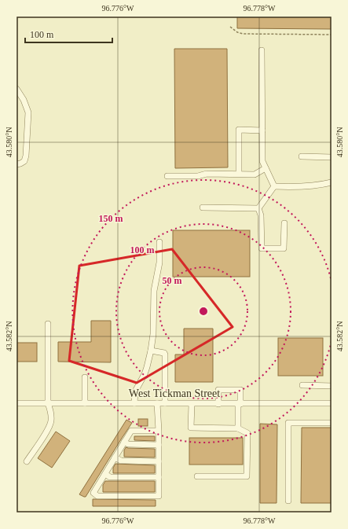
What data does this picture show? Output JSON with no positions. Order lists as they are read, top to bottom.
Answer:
{
  "streets": {
    "street": ["West Tickman Street"]
  },
  "scale_bar": "100 m",
  "coordinates": [
    "96.776°W",
    "96.778°W",
    "43.580°N",
    "43.582°N"
  ],
  "rings": ["150 m", "100 m", "50 m"]
}
